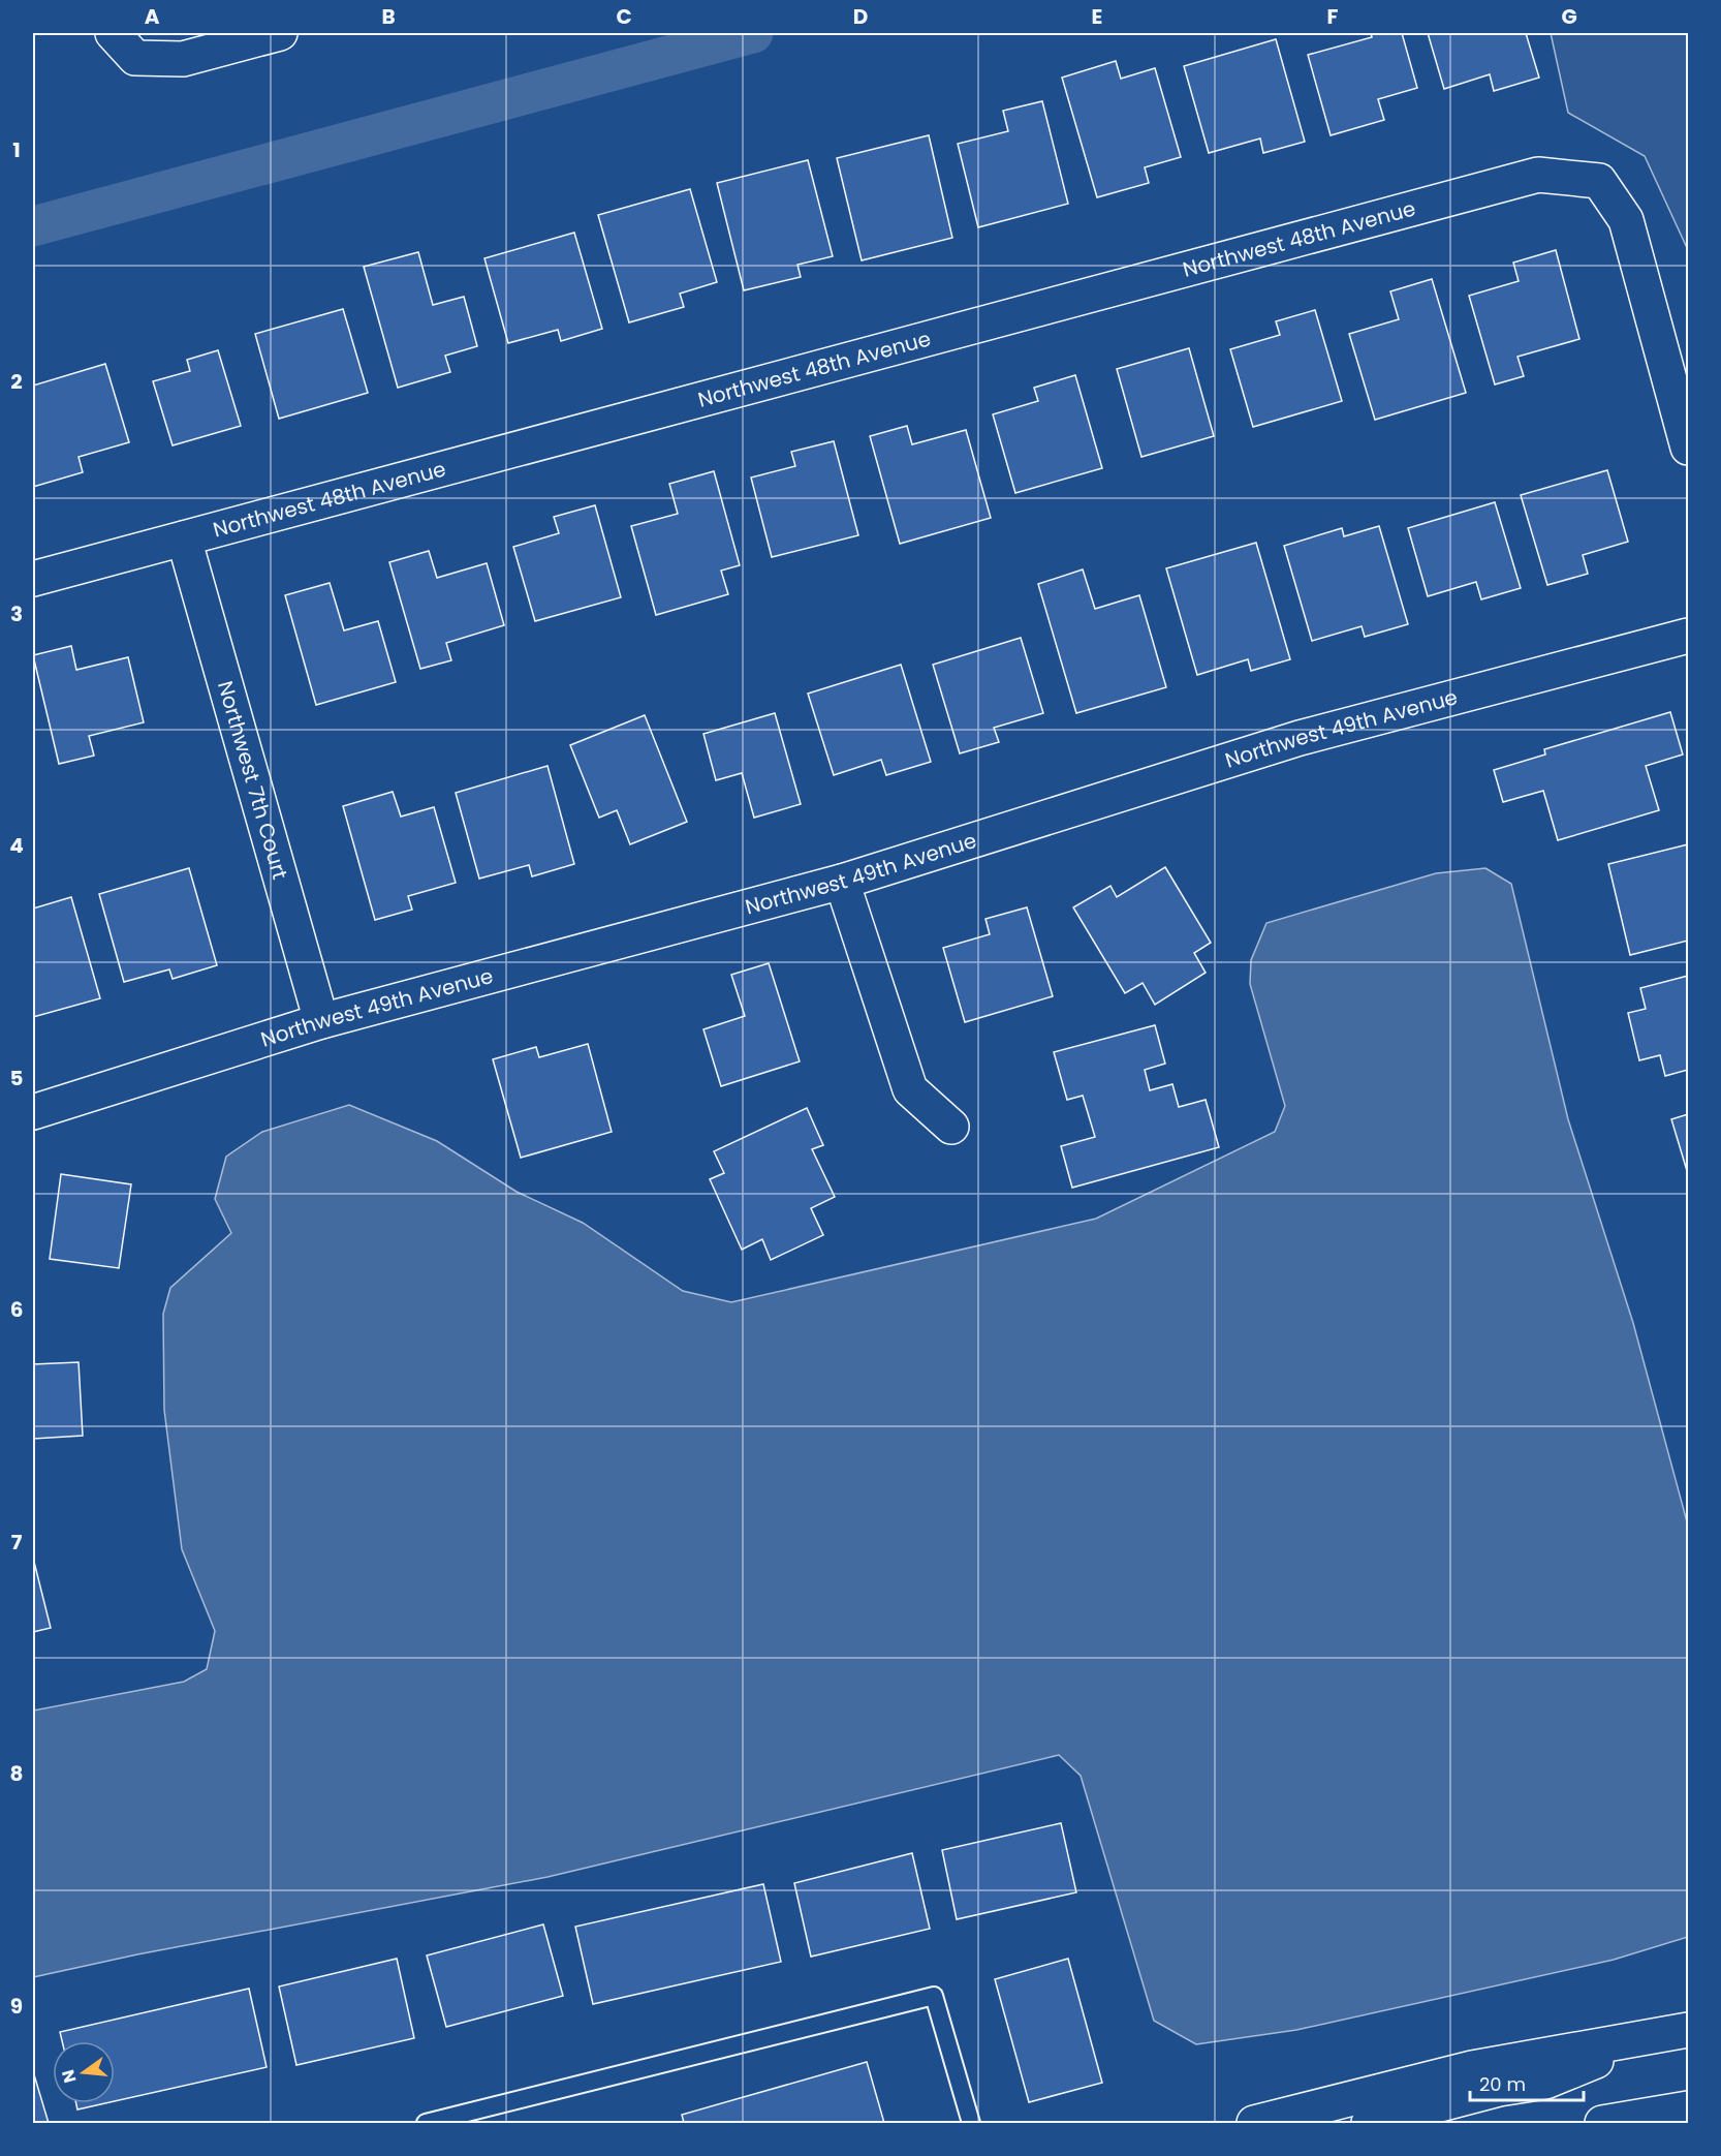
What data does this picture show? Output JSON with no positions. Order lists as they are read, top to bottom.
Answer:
{
  "streets": {
    "street": ["Northwest 48th Avenue", "Northwest 49th Avenue", "Northwest 7th Court"]
  },
  "crossings": [
    ["Northwest 48th Avenue", "Northwest 7th Court"],
    ["Northwest 49th Avenue", "Northwest 7th Court"]
  ],
  "scale_bar": "20 m",
  "north": "left",
  "grid": {
    "columns": [
      "A",
      "B",
      "C",
      "D",
      "E",
      "F",
      "G"
    ],
    "rows": [
      "1",
      "2",
      "3",
      "4",
      "5",
      "6",
      "7",
      "8",
      "9"
    ]
  }
}
